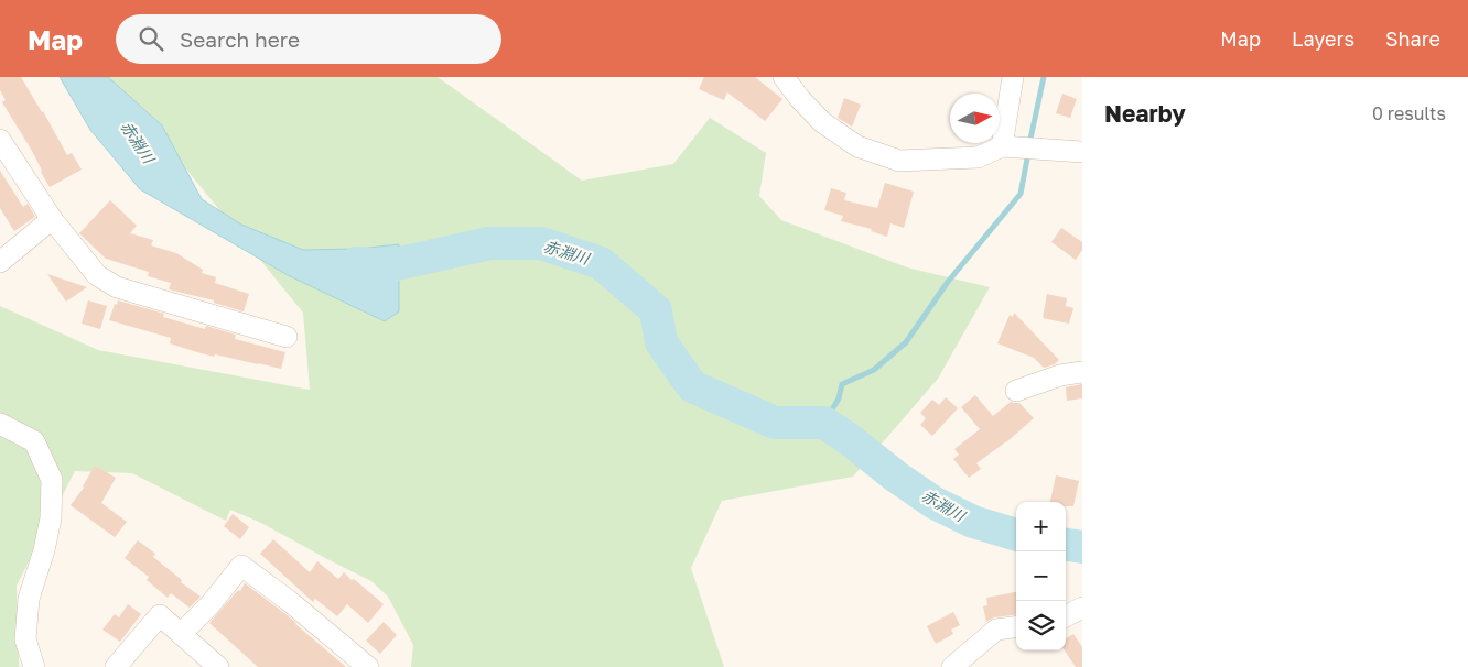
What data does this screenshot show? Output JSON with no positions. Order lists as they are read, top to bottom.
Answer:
{
  "water": ["赤淵川"],
  "north": "right",
  "page": {
    "header": "Map",
    "search": "Search here",
    "nav": ["Map", "Layers", "Share"],
    "heading": ["Nearby", "0 results"],
    "map_buttons": ["+", "−"]
  }
}
